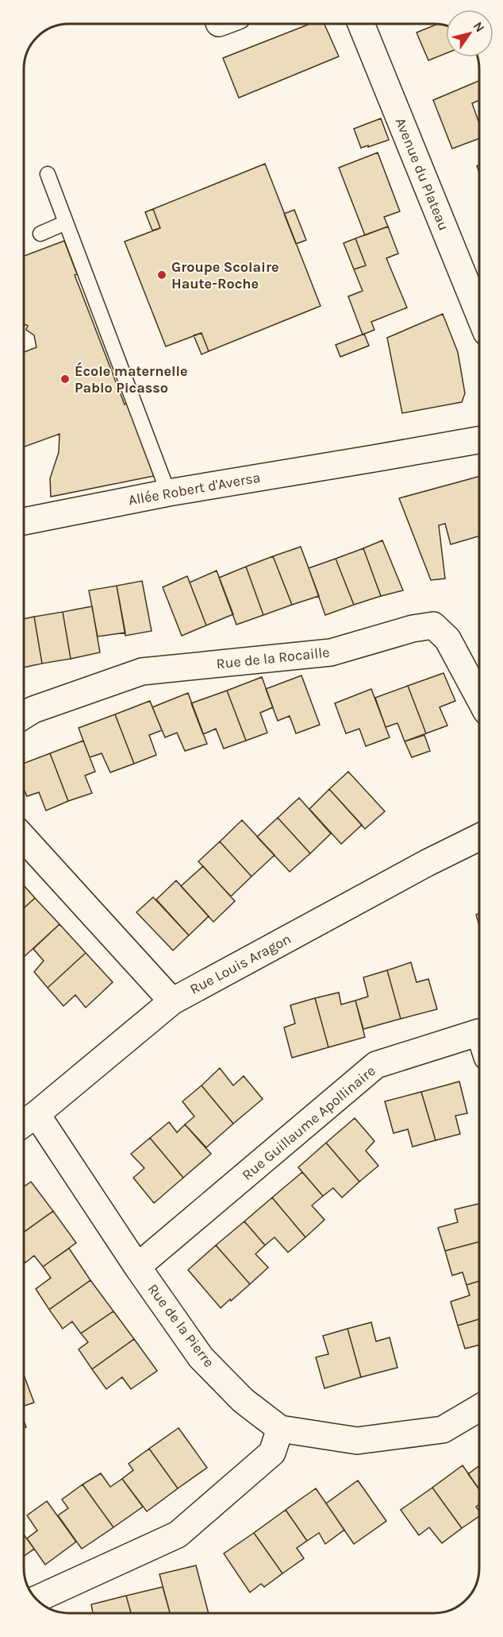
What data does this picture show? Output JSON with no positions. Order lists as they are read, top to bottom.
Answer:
{
  "streets": {
    "street": [
      "Avenue du Plateau",
      "Allée Robert d'Aversa",
      "Rue de la Rocaille",
      "Rue Louis Aragon",
      "Rue Guillaume Apollinaire",
      "Rue de la Pierre"
    ]
  },
  "crossings": [
    ["Rue Louis Aragon", "Rue de la Pierre"],
    ["Rue Guillaume Apollinaire", "Rue de la Pierre"]
  ],
  "places": ["Groupe Scolaire Haute-Roche", "École maternelle Pablo Picasso"],
  "north": "top right"
}
